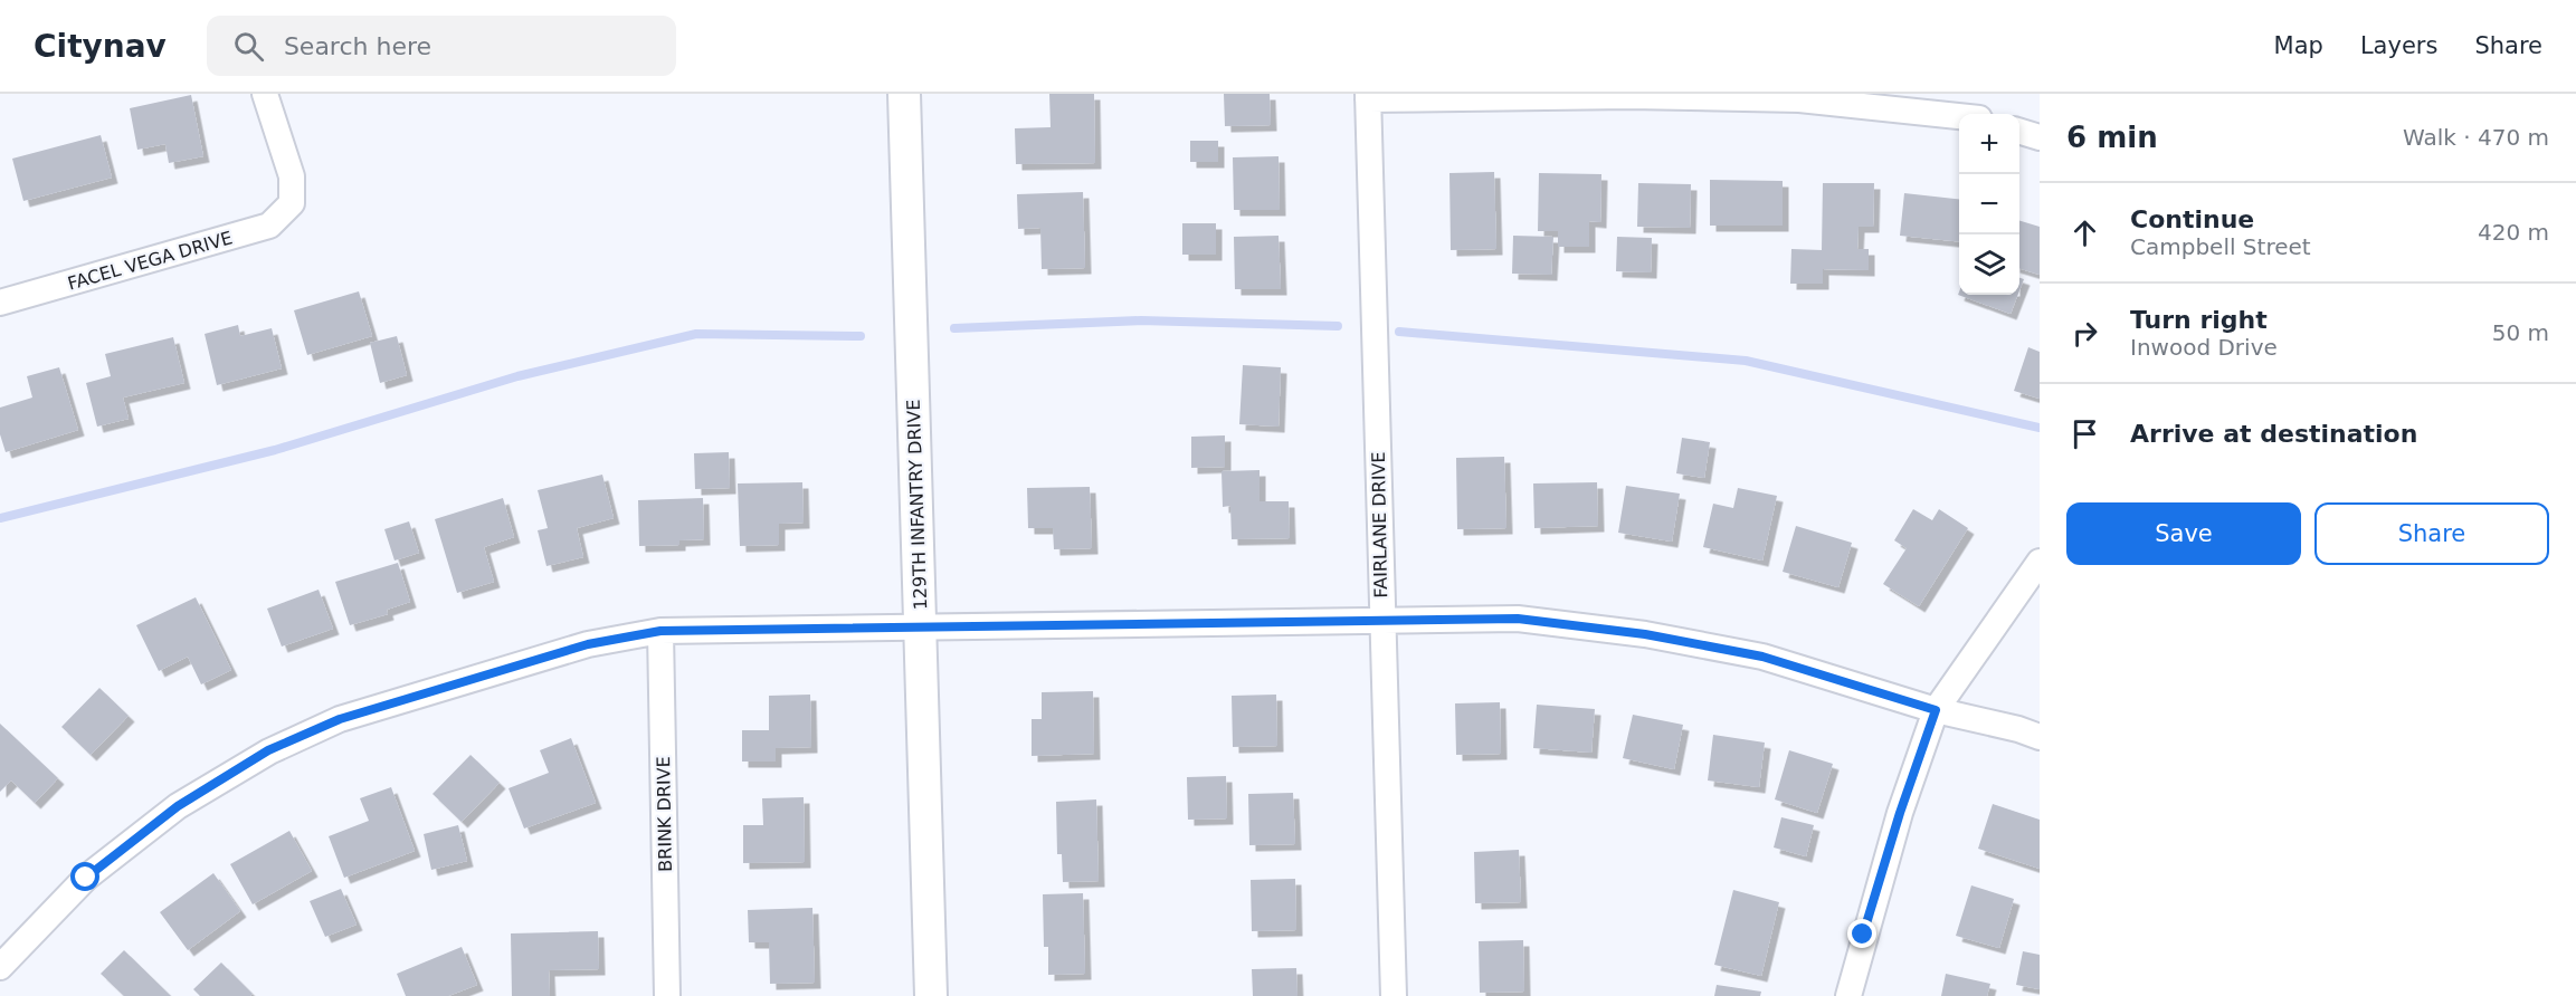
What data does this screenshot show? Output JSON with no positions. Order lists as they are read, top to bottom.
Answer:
{
  "streets": {
    "street": [
      "FACEL VEGA DRIVE",
      "129TH INFANTRY DRIVE",
      "FAIRLANE DRIVE",
      "BRINK DRIVE"
    ]
  },
  "page": {
    "header": "Citynav",
    "search": "Search here",
    "nav": ["Map", "Layers", "Share"],
    "heading": ["6 min", "Walk · 470 m"],
    "map_buttons": ["+", "−"],
    "list": [
      ["Continue", "Campbell Street", "420 m"],
      ["Turn right", "Inwood Drive", "50 m"],
      "Arrive at destination"
    ],
    "buttons": ["Save", "Share"]
  }
}
